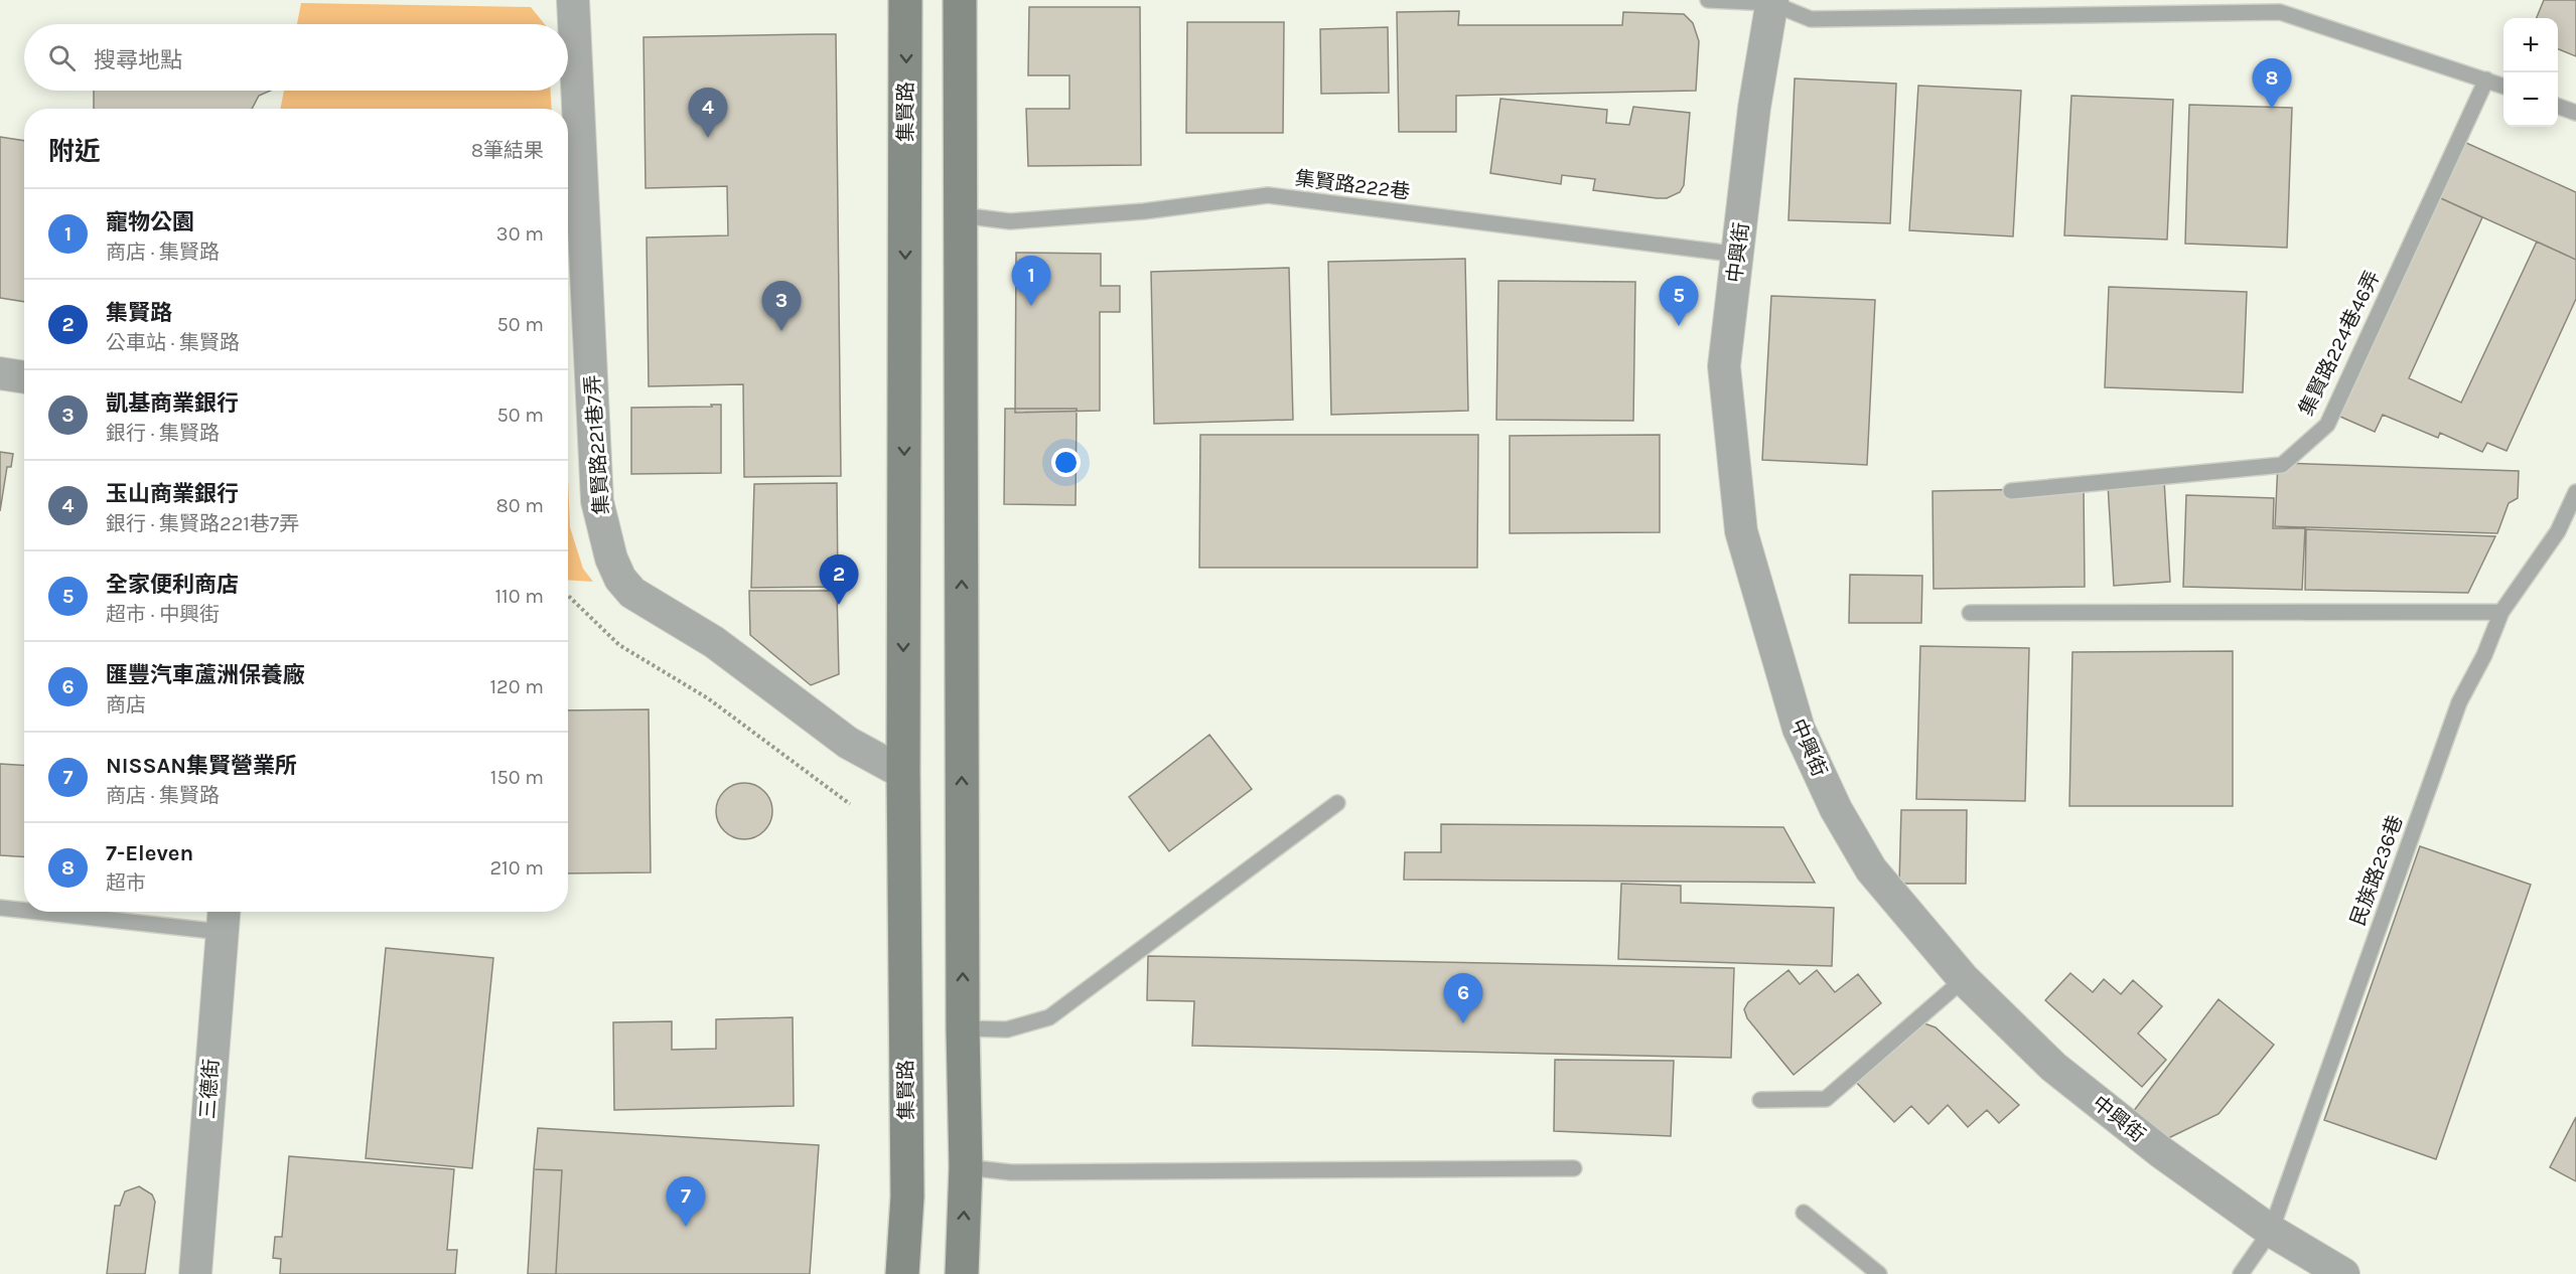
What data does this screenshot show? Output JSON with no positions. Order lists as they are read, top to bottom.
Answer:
{
  "streets": {
    "main road": ["集賢路"],
    "street": ["中興街", "集賢路221巷7弄", "三德街"],
    "lane": ["集賢路222巷", "集賢路224巷46弄", "民族路236巷"]
  },
  "crossings": [
    ["集賢路", "集賢路221巷7弄"],
    ["集賢路222巷", "中興街"],
    ["中興街", "民族路236巷"]
  ],
  "page": {
    "map_buttons": ["+", "−"],
    "search": "搜尋地點",
    "pins": [
      "8",
      "4",
      "1",
      "5",
      "3",
      "2",
      "6",
      "7"
    ],
    "heading": ["附近", "8筆結果"],
    "list": [
      {
        "mark": "1",
        "name": "寵物公園",
        "note": "商店 · 集賢路",
        "value": "30 m"
      },
      {
        "mark": "2",
        "name": "集賢路",
        "note": "公車站 · 集賢路",
        "value": "50 m"
      },
      {
        "mark": "3",
        "name": "凱基商業銀行",
        "note": "銀行 · 集賢路",
        "value": "50 m"
      },
      {
        "mark": "4",
        "name": "玉山商業銀行",
        "note": "銀行 · 集賢路221巷7弄",
        "value": "80 m"
      },
      {
        "mark": "5",
        "name": "全家便利商店",
        "note": "超市 · 中興街",
        "value": "110 m"
      },
      {
        "mark": "6",
        "name": "匯豐汽車蘆洲保養廠",
        "note": "商店",
        "value": "120 m"
      },
      {
        "mark": "7",
        "name": "NISSAN集賢營業所",
        "note": "商店 · 集賢路",
        "value": "150 m"
      },
      {
        "mark": "8",
        "name": "7-Eleven",
        "note": "超市",
        "value": "210 m"
      }
    ]
  }
}
